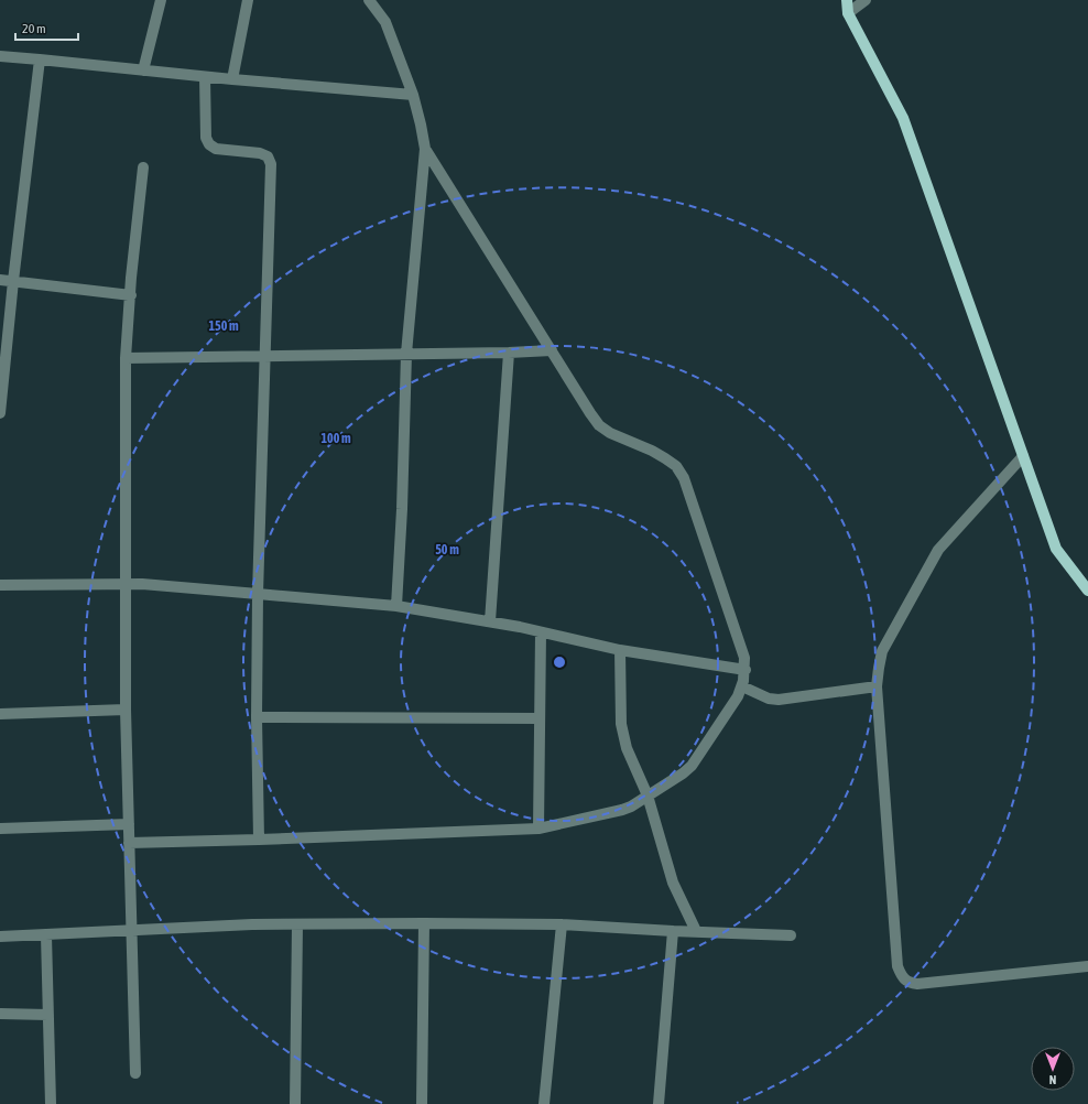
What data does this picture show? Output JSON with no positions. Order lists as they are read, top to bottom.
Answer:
{
  "scale_bar": "20 m",
  "north": "bottom",
  "rings": ["150 m", "100 m", "50 m"]
}
